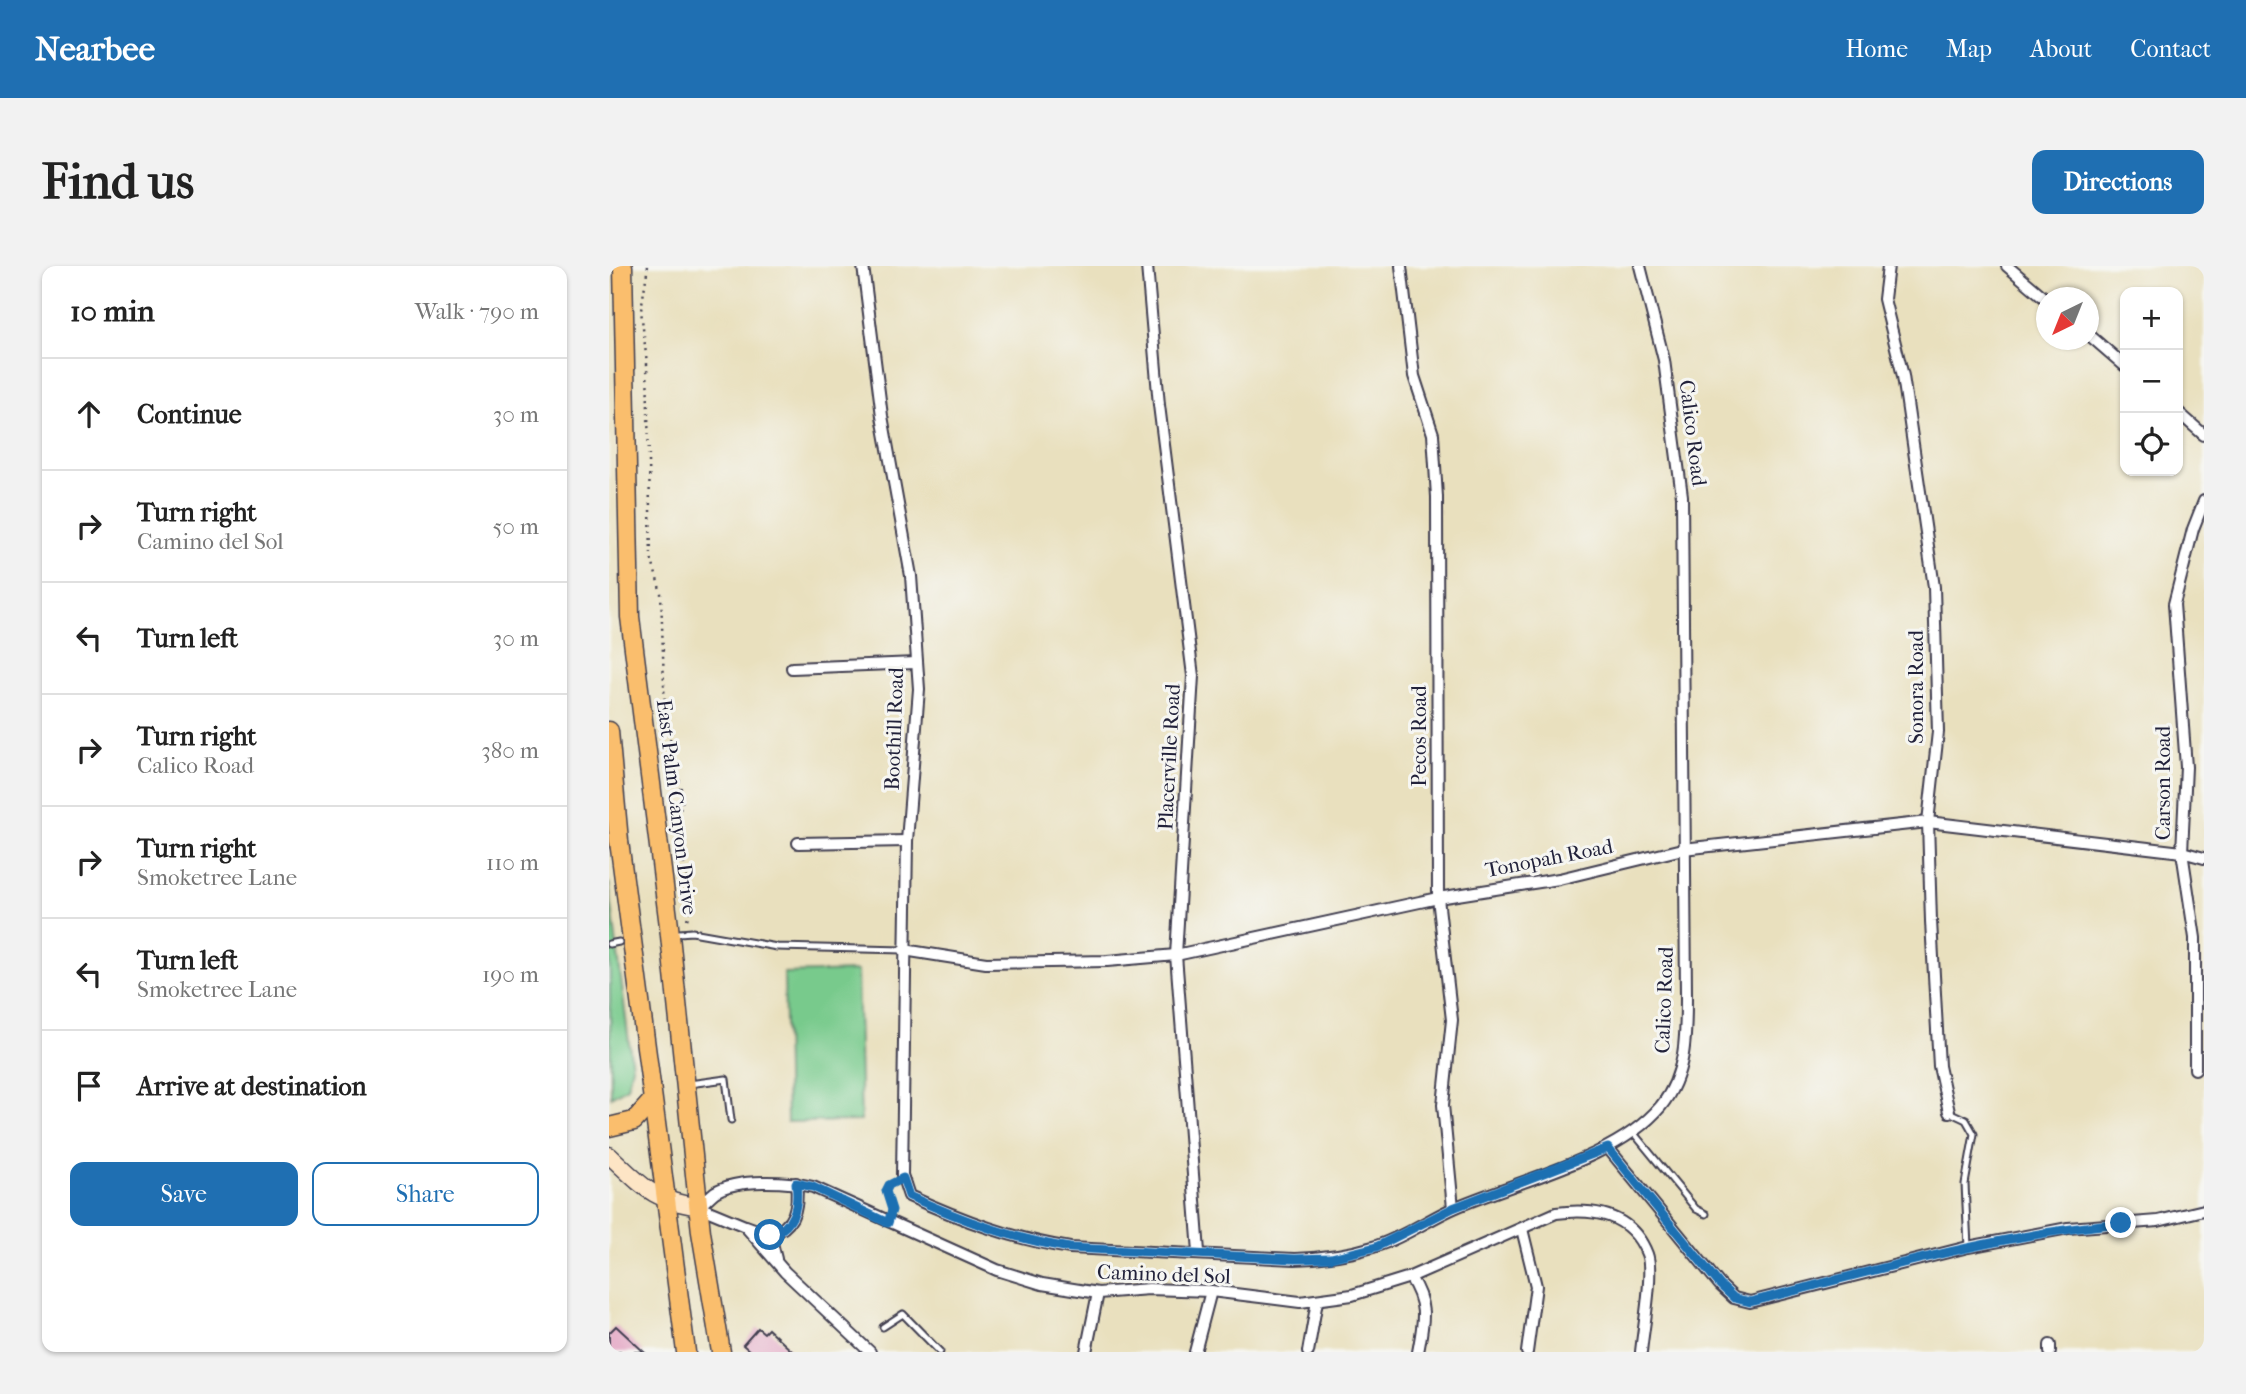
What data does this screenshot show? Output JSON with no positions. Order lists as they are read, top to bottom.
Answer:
{
  "streets": {
    "main road": ["East Palm Canyon Drive"],
    "street": [
      "Calico Road",
      "Sonora Road",
      "Boothill Road",
      "Pecos Road",
      "Placerville Road",
      "Carson Road",
      "Tonopah Road",
      "Camino del Sol"
    ]
  },
  "crossings": [
    ["Calico Road", "Boothill Road"],
    ["Calico Road", "Pecos Road"],
    ["Calico Road", "Placerville Road"],
    ["Calico Road", "Tonopah Road"],
    ["Sonora Road", "Tonopah Road"],
    ["Boothill Road", "Tonopah Road"],
    ["Pecos Road", "Tonopah Road"],
    ["Placerville Road", "Tonopah Road"],
    ["Carson Road", "Tonopah Road"],
    ["East Palm Canyon Drive", "Camino del Sol"]
  ],
  "north": "bottom left",
  "page": {
    "header": "Nearbee",
    "nav": [
      "Home",
      "Map",
      "About",
      "Contact"
    ],
    "buttons": [
      "Directions",
      ["Save", "Share"]
    ],
    "title": "Find us",
    "heading": ["10 min", "Walk · 790 m"],
    "map_buttons": ["+", "−"],
    "list": [
      ["Continue", "30 m"],
      ["Turn right", "Camino del Sol", "50 m"],
      ["Turn left", "30 m"],
      ["Turn right", "Calico Road", "380 m"],
      ["Turn right", "Smoketree Lane", "110 m"],
      ["Turn left", "Smoketree Lane", "190 m"],
      "Arrive at destination"
    ]
  }
}
